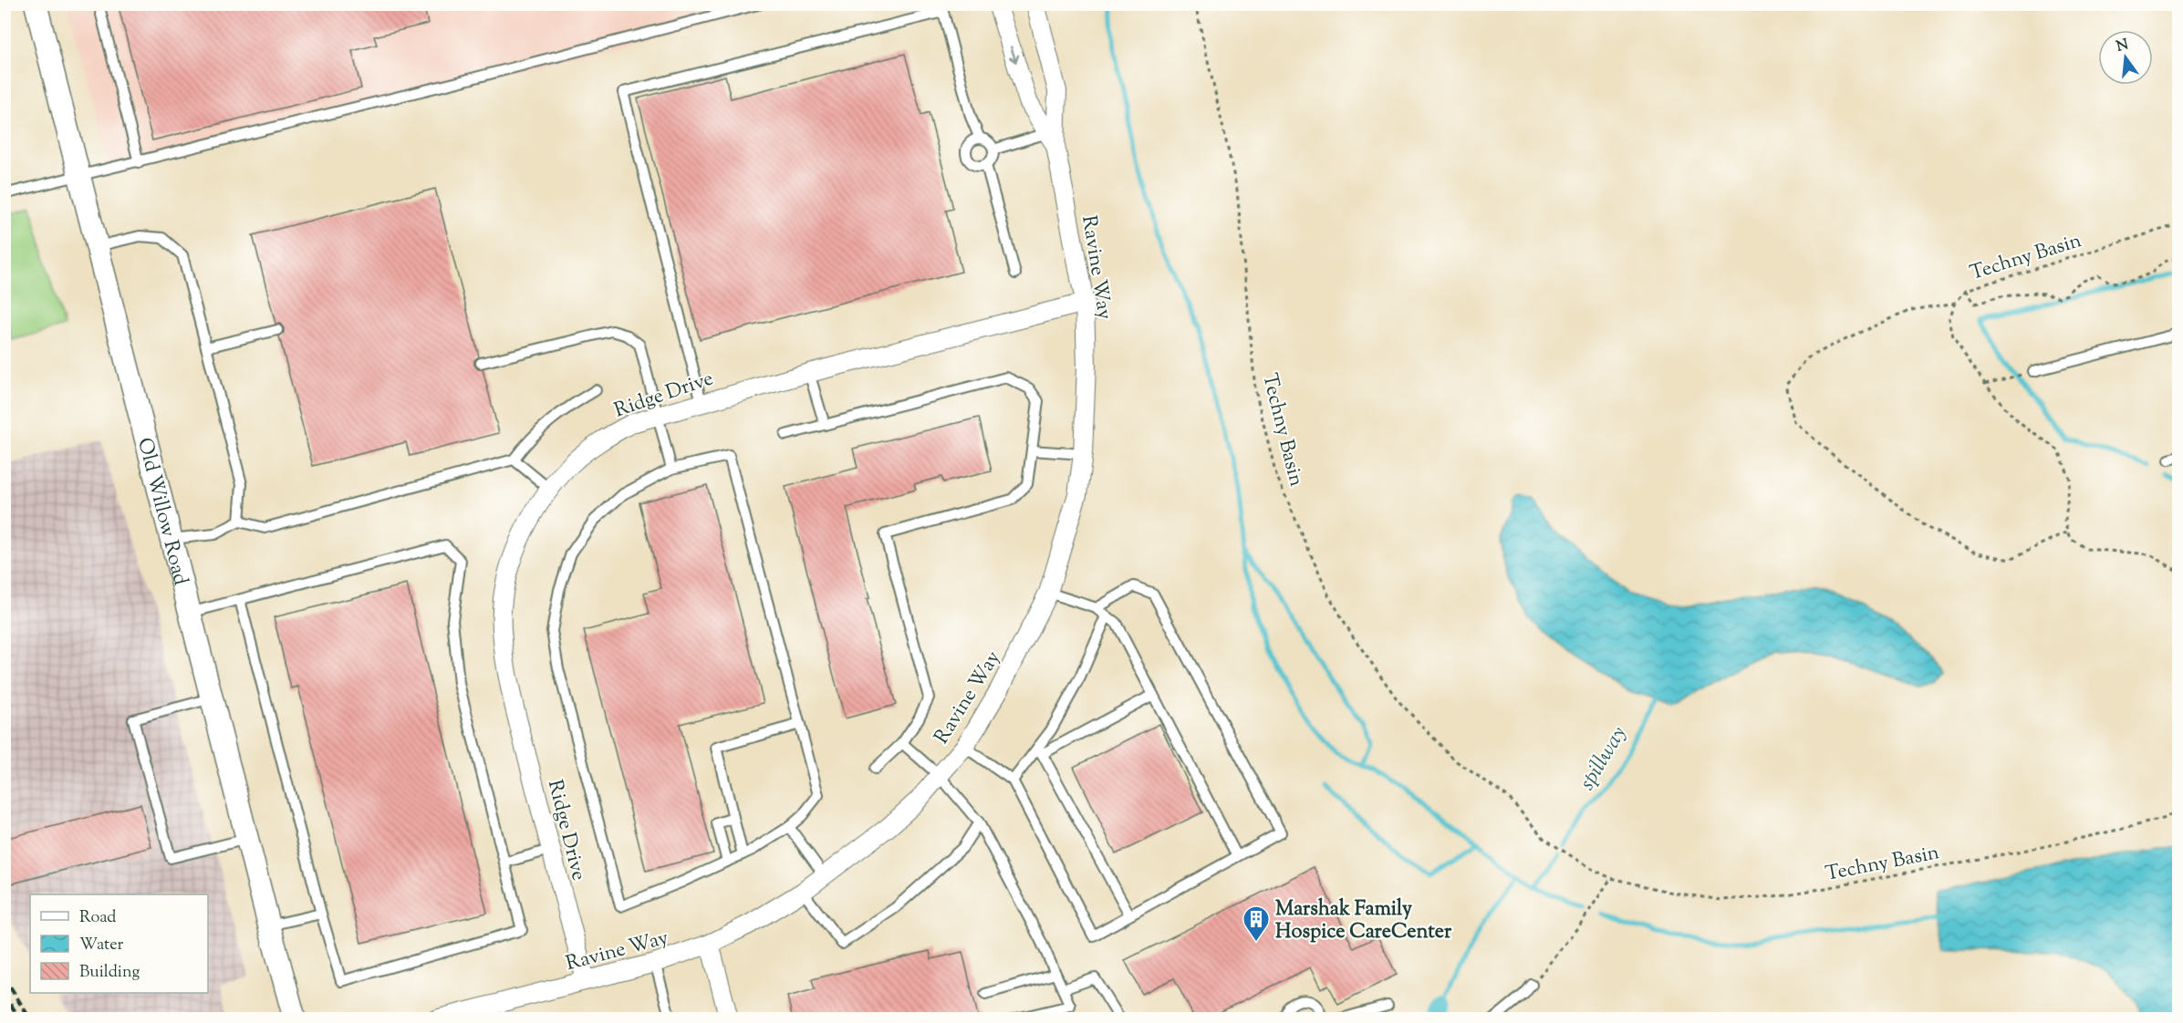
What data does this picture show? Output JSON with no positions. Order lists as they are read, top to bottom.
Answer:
{
  "streets": {
    "street": ["Ravine Way", "Ridge Drive", "Old Willow Road"],
    "path": ["Techny Basin"]
  },
  "crossings": [
    ["Ravine Way", "Ridge Drive"]
  ],
  "water": ["spillway"],
  "places": {
    "building": ["Marshak Family Hospice CareCenter"]
  },
  "legend": ["Road", "Water", "Building"],
  "north": "top"
}
